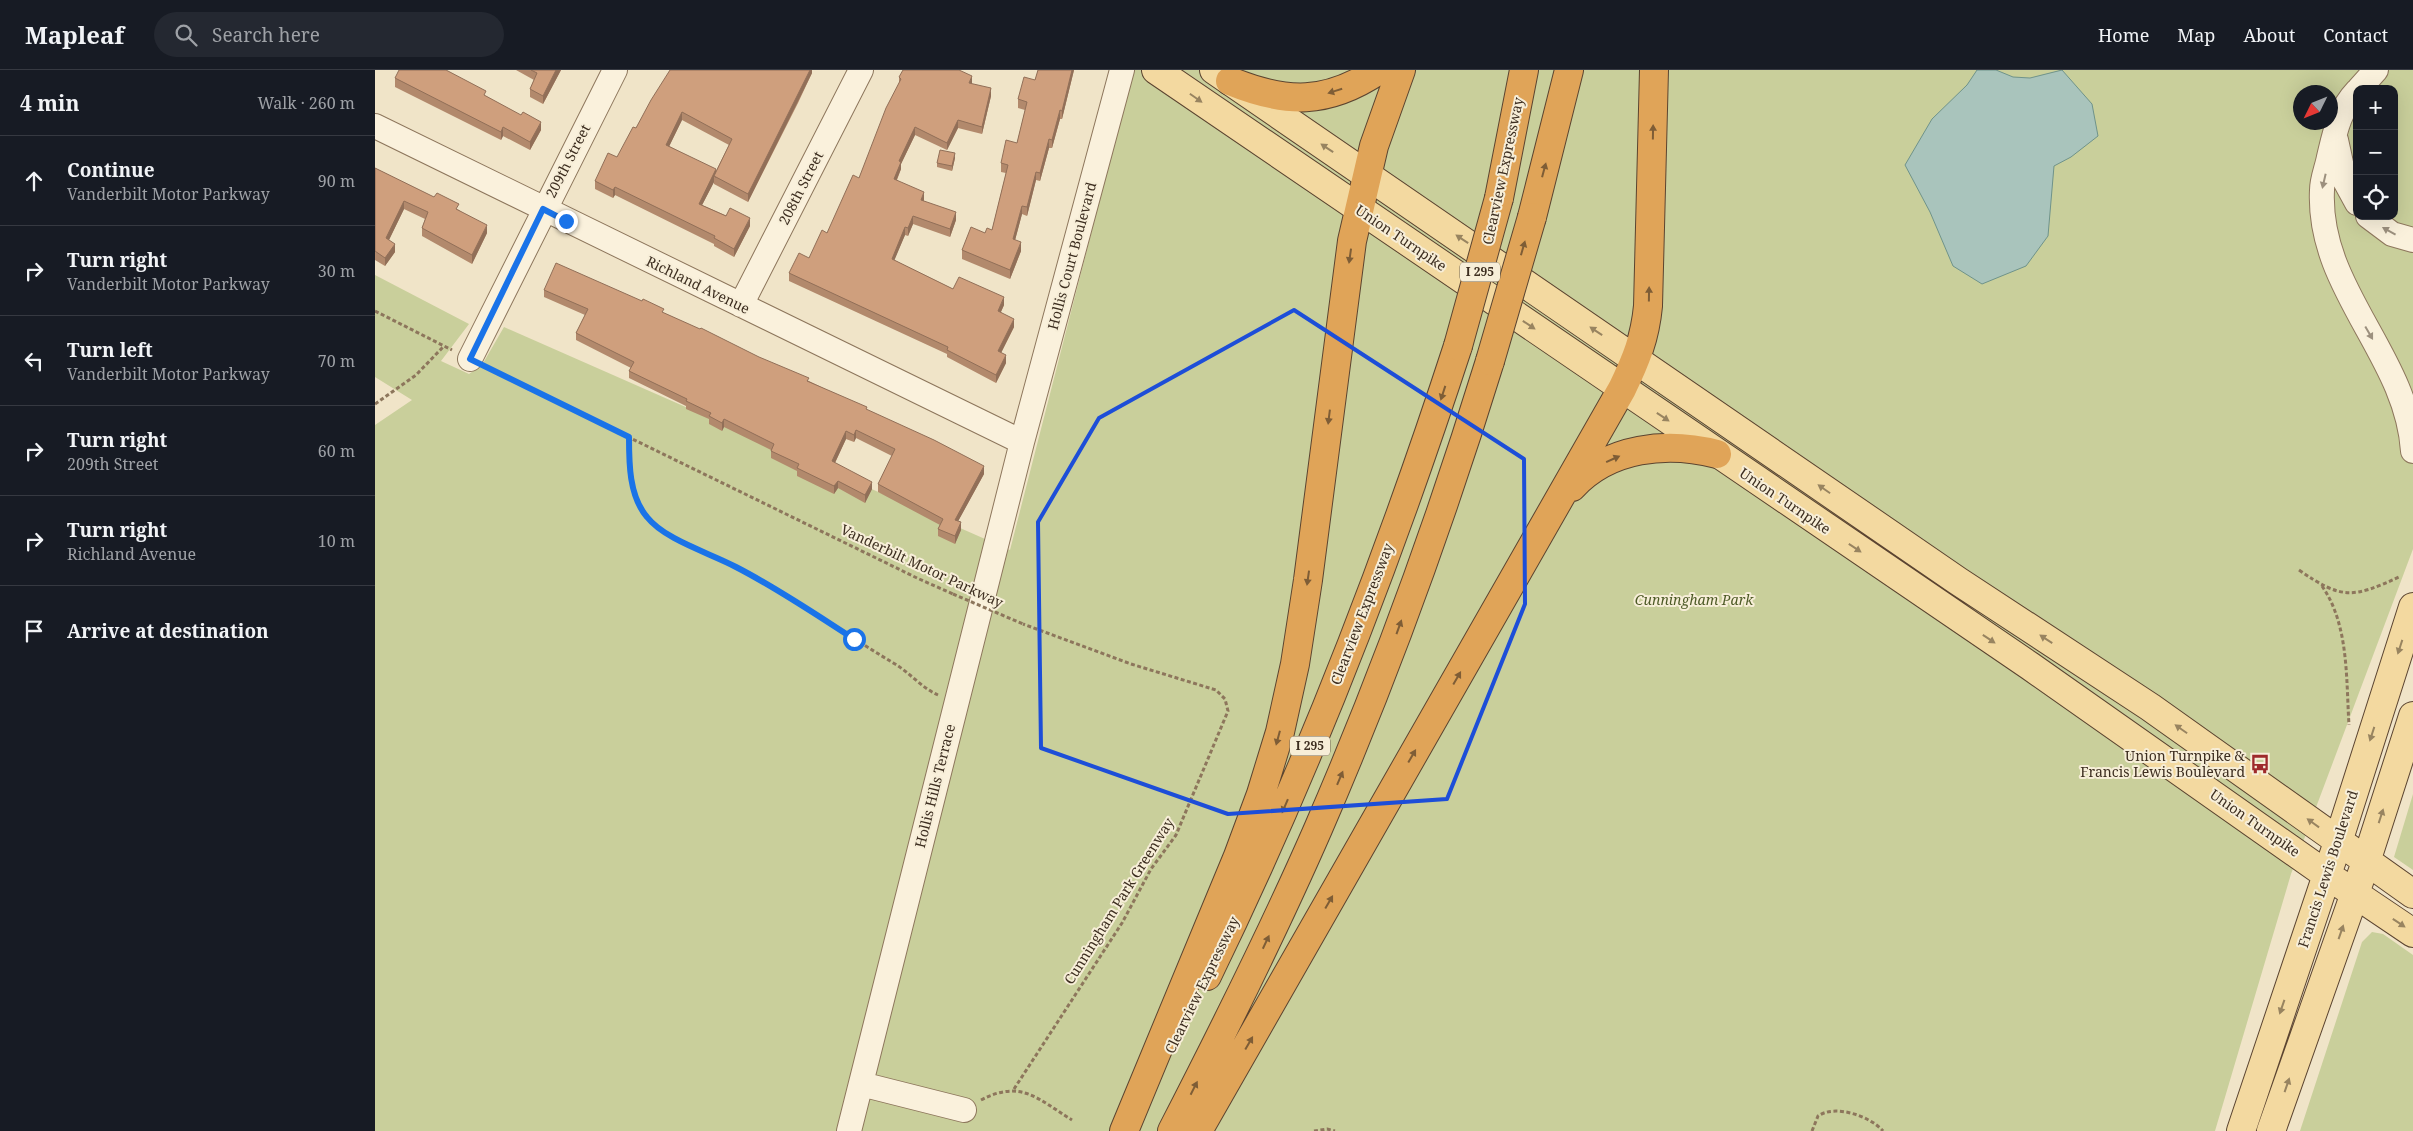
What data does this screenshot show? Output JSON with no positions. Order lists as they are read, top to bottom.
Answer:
{
  "streets": {
    "highway": ["Clearview Expressway", "I 295"],
    "main road": ["Union Turnpike", "Francis Lewis Boulevard"],
    "street": [
      "209th Street",
      "208th Street",
      "Hollis Court Boulevard",
      "Richland Avenue",
      "Hollis Hills Terrace"
    ],
    "path": ["Vanderbilt Motor Parkway", "Cunningham Park Greenway"]
  },
  "crossings": [
    ["209th Street", "Richland Avenue"],
    ["209th Street", "Vanderbilt Motor Parkway"],
    ["208th Street", "Richland Avenue"],
    ["Union Turnpike", "Francis Lewis Boulevard"],
    ["Hollis Court Boulevard", "Richland Avenue"],
    ["Hollis Court Boulevard", "Hollis Hills Terrace"],
    ["Richland Avenue", "Hollis Hills Terrace"],
    ["Vanderbilt Motor Parkway", "Cunningham Park Greenway"]
  ],
  "parks": ["Cunningham Park"],
  "places": {
    "bus stop": ["Union Turnpike & Francis Lewis Boulevard"]
  },
  "north": "bottom left",
  "page": {
    "header": "Mapleaf",
    "search": "Search here",
    "nav": [
      "Home",
      "Map",
      "About",
      "Contact"
    ],
    "heading": ["4 min", "Walk · 260 m"],
    "map_buttons": ["+", "−"],
    "list": [
      ["Continue", "Vanderbilt Motor Parkway", "90 m"],
      ["Turn right", "Vanderbilt Motor Parkway", "30 m"],
      ["Turn left", "Vanderbilt Motor Parkway", "70 m"],
      ["Turn right", "209th Street", "60 m"],
      ["Turn right", "Richland Avenue", "10 m"],
      "Arrive at destination"
    ]
  }
}
